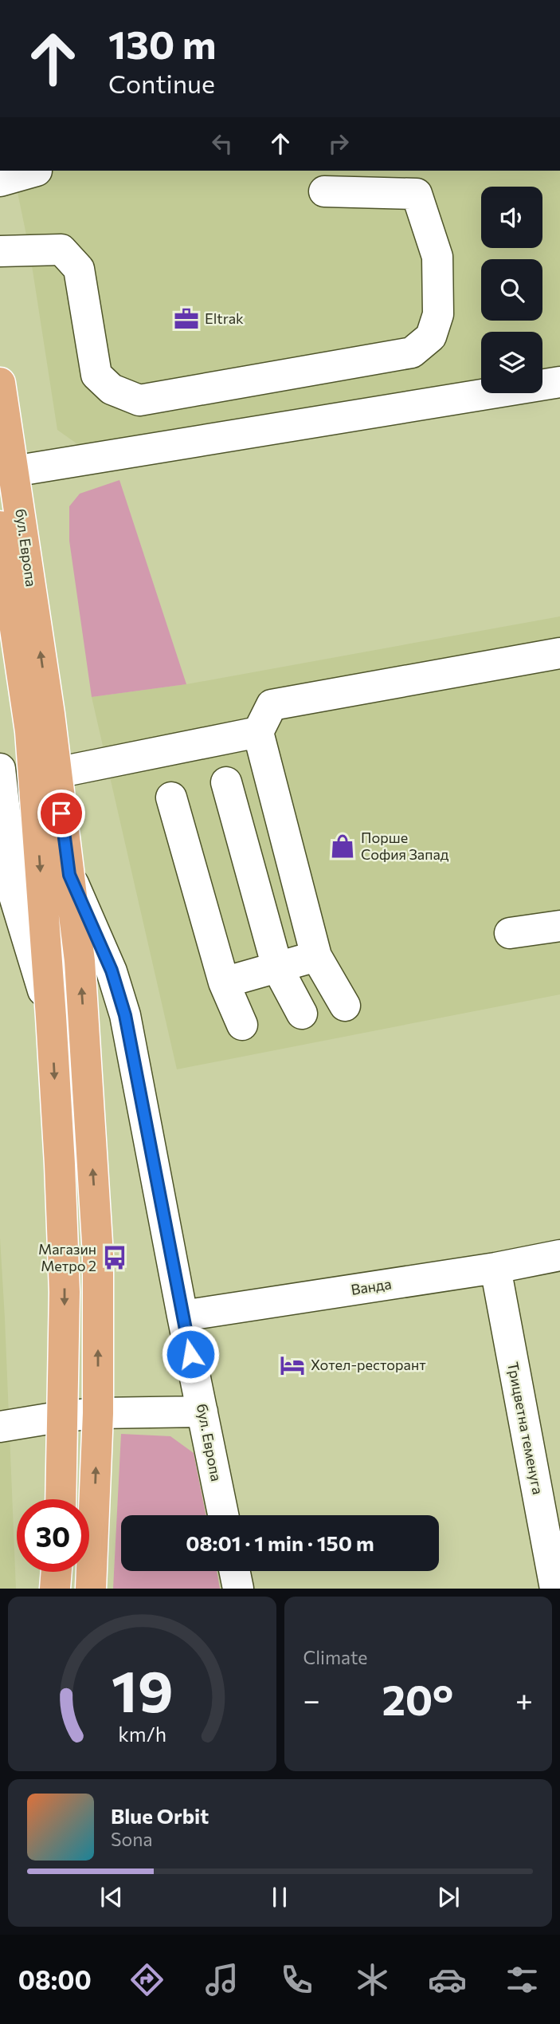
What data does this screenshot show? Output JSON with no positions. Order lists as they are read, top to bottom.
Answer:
{
  "streets": {
    "main road": ["бул. Европа"],
    "street": ["Ванда", "Трицветна теменуга"]
  },
  "crossings": [
    ["бул. Европа", "Ванда"],
    ["Ванда", "Трицветна теменуга"]
  ],
  "places": {
    "office": ["Eltrak"],
    "shop": ["Порше София Запад"],
    "bus stop": ["Магазин Метро 2"],
    "hotel": ["Хотел-ресторант"]
  },
  "page": {
    "turn": ["130 m", "Continue"],
    "limit": "30",
    "trip": "08:01 · 1 min · 150 m",
    "tile": "Climate",
    "heat": ["−", "20°", "+"],
    "song": ["Blue Orbit", "Sona"],
    "tabs": "08:00",
    "gauge": ["19", "km/h"]
  }
}
